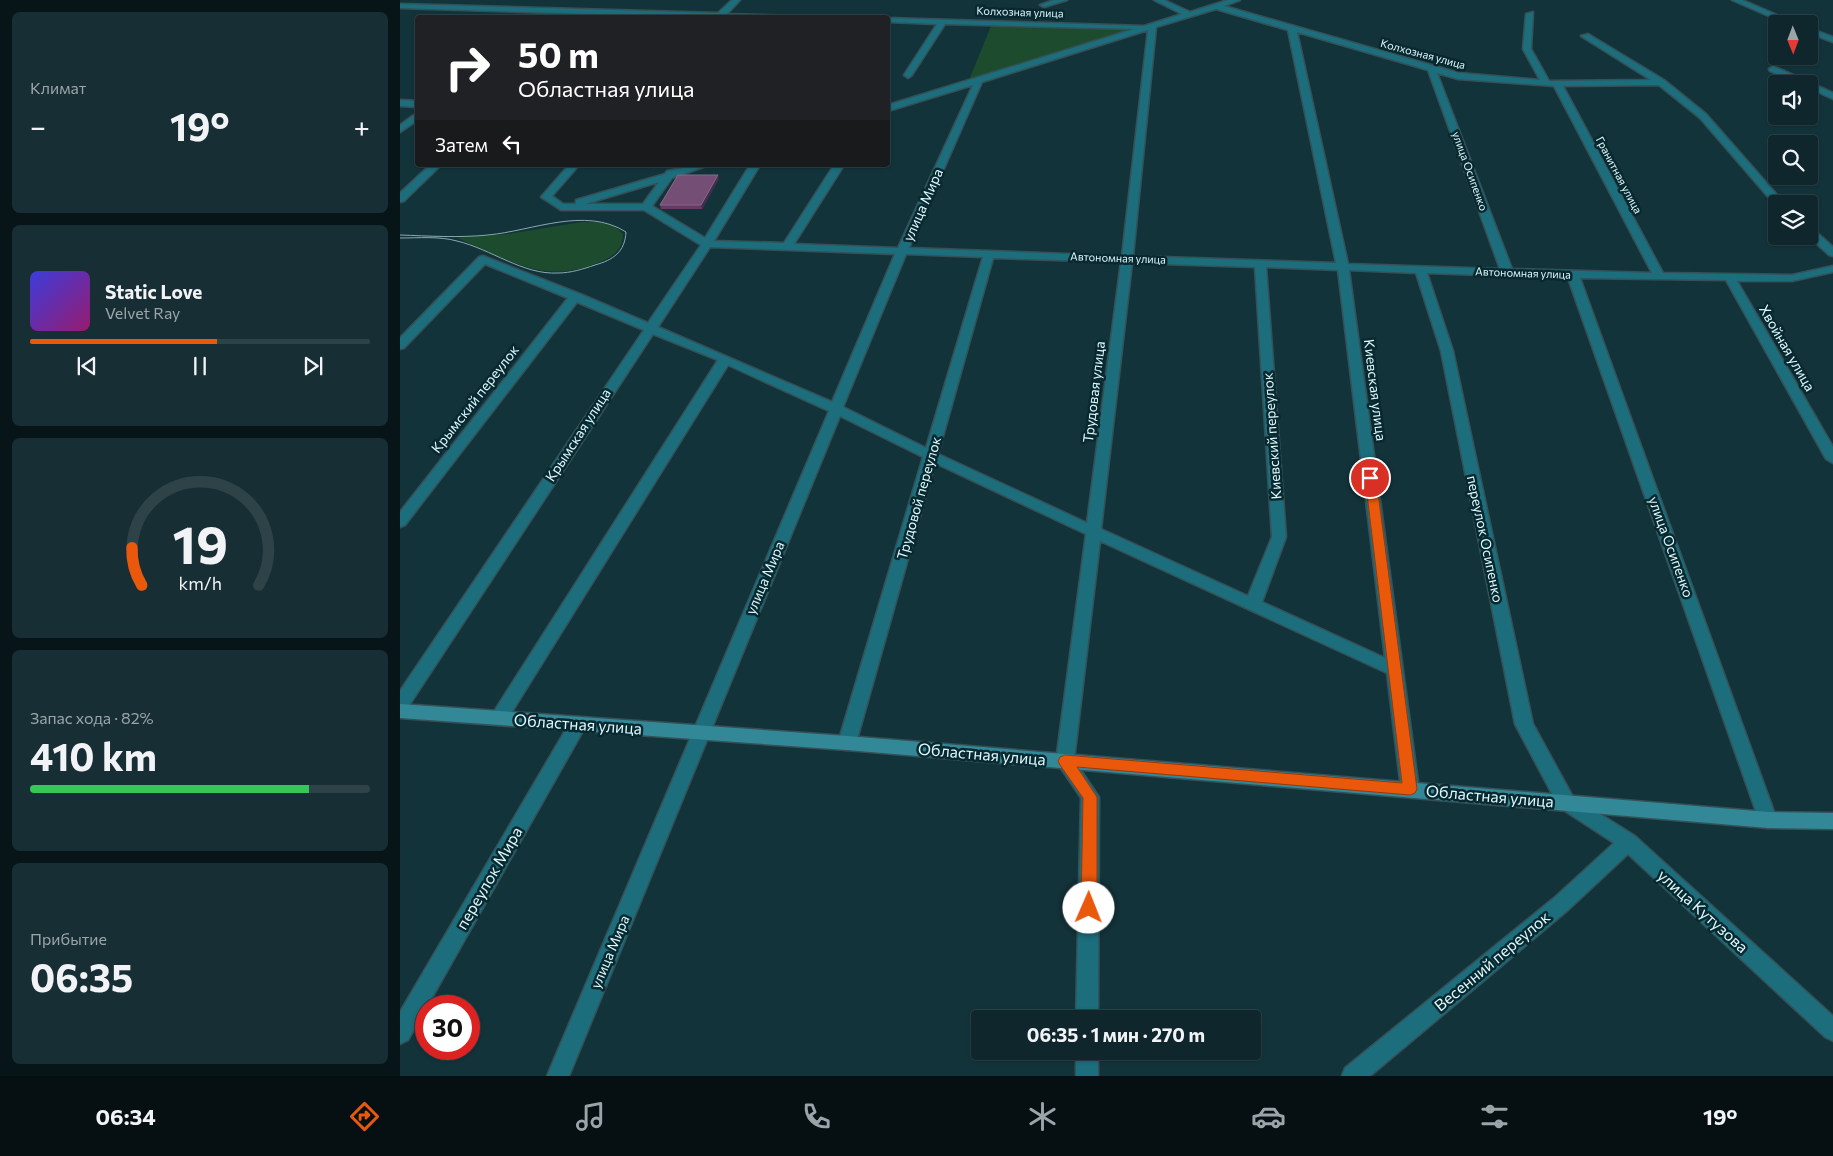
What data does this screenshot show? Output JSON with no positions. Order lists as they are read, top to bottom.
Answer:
{
  "streets": {
    "main road": ["Областная улица"],
    "street": [
      "Колхозная улица",
      "улица Осипенко",
      "Гранитная улица",
      "улица Мира",
      "Автономная улица",
      "Хвойная улица",
      "Киевская улица",
      "Трудовая улица",
      "Крымский переулок",
      "Крымская улица",
      "Киевский переулок",
      "Трудовой переулок",
      "переулок Осипенко",
      "переулок Мира",
      "улица Кутузова",
      "Весенний переулок"
    ]
  },
  "crossings": [
    ["Колхозная улица", "улица Осипенко"],
    ["Колхозная улица", "Гранитная улица"],
    ["Колхозная улица", "Киевская улица"],
    ["Колхозная улица", "Трудовая улица"],
    ["улица Осипенко", "Автономная улица"],
    ["улица Осипенко", "Областная улица"],
    ["Гранитная улица", "Автономная улица"],
    ["улица Мира", "Автономная улица"],
    ["улица Мира", "Областная улица"],
    ["Автономная улица", "Хвойная улица"],
    ["Автономная улица", "Киевская улица"],
    ["Автономная улица", "Трудовая улица"],
    ["Автономная улица", "Крымская улица"],
    ["Автономная улица", "Киевский переулок"],
    ["Автономная улица", "Трудовой переулок"],
    ["Автономная улица", "переулок Осипенко"],
    ["Киевская улица", "Областная улица"],
    ["Трудовая улица", "Областная улица"],
    ["Трудовой переулок", "Областная улица"],
    ["переулок Осипенко", "Областная улица"],
    ["переулок Осипенко", "улица Кутузова"],
    ["Областная улица", "переулок Мира"],
    ["Областная улица", "улица Кутузова"],
    ["улица Кутузова", "Весенний переулок"]
  ],
  "north": "bottom",
  "page": {
    "tile": [
      "Климат",
      ["Запас хода · 82%", "410 km"],
      ["Прибытие", "06:35"]
    ],
    "turn": ["50 m", "Областная улица"],
    "heat": ["−", "19°", "+"],
    "then": "Затем",
    "song": ["Static Love", "Velvet Ray"],
    "limit": "30",
    "trip": "06:35 · 1 мин · 270 m",
    "tabs": ["06:34", "19°"],
    "gauge": ["19", "km/h"]
  }
}
